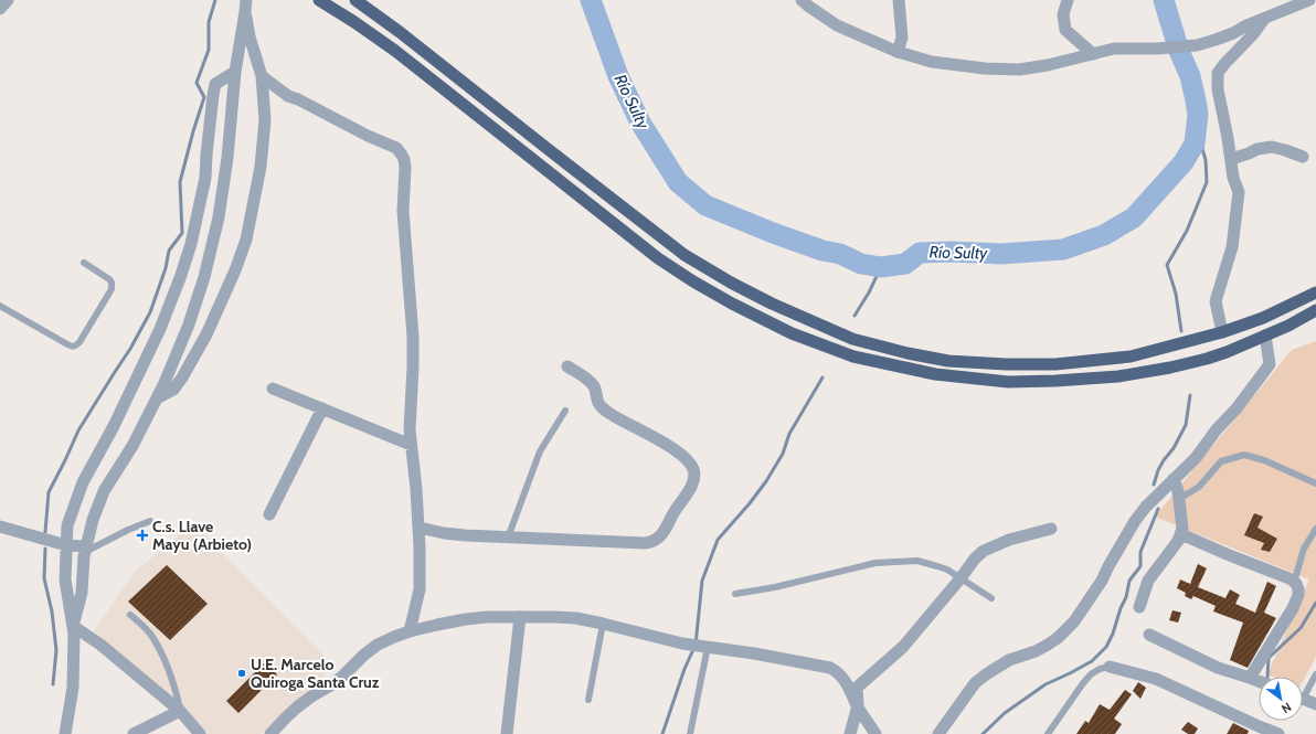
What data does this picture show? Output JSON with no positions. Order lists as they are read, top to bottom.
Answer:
{
  "water": ["Río Sulty"],
  "places": {
    "health": ["C.s. Llave Mayu (Arbieto)"],
    "other": ["U.E. Marcelo Quiroga Santa Cruz"]
  },
  "north": "bottom right"
}
